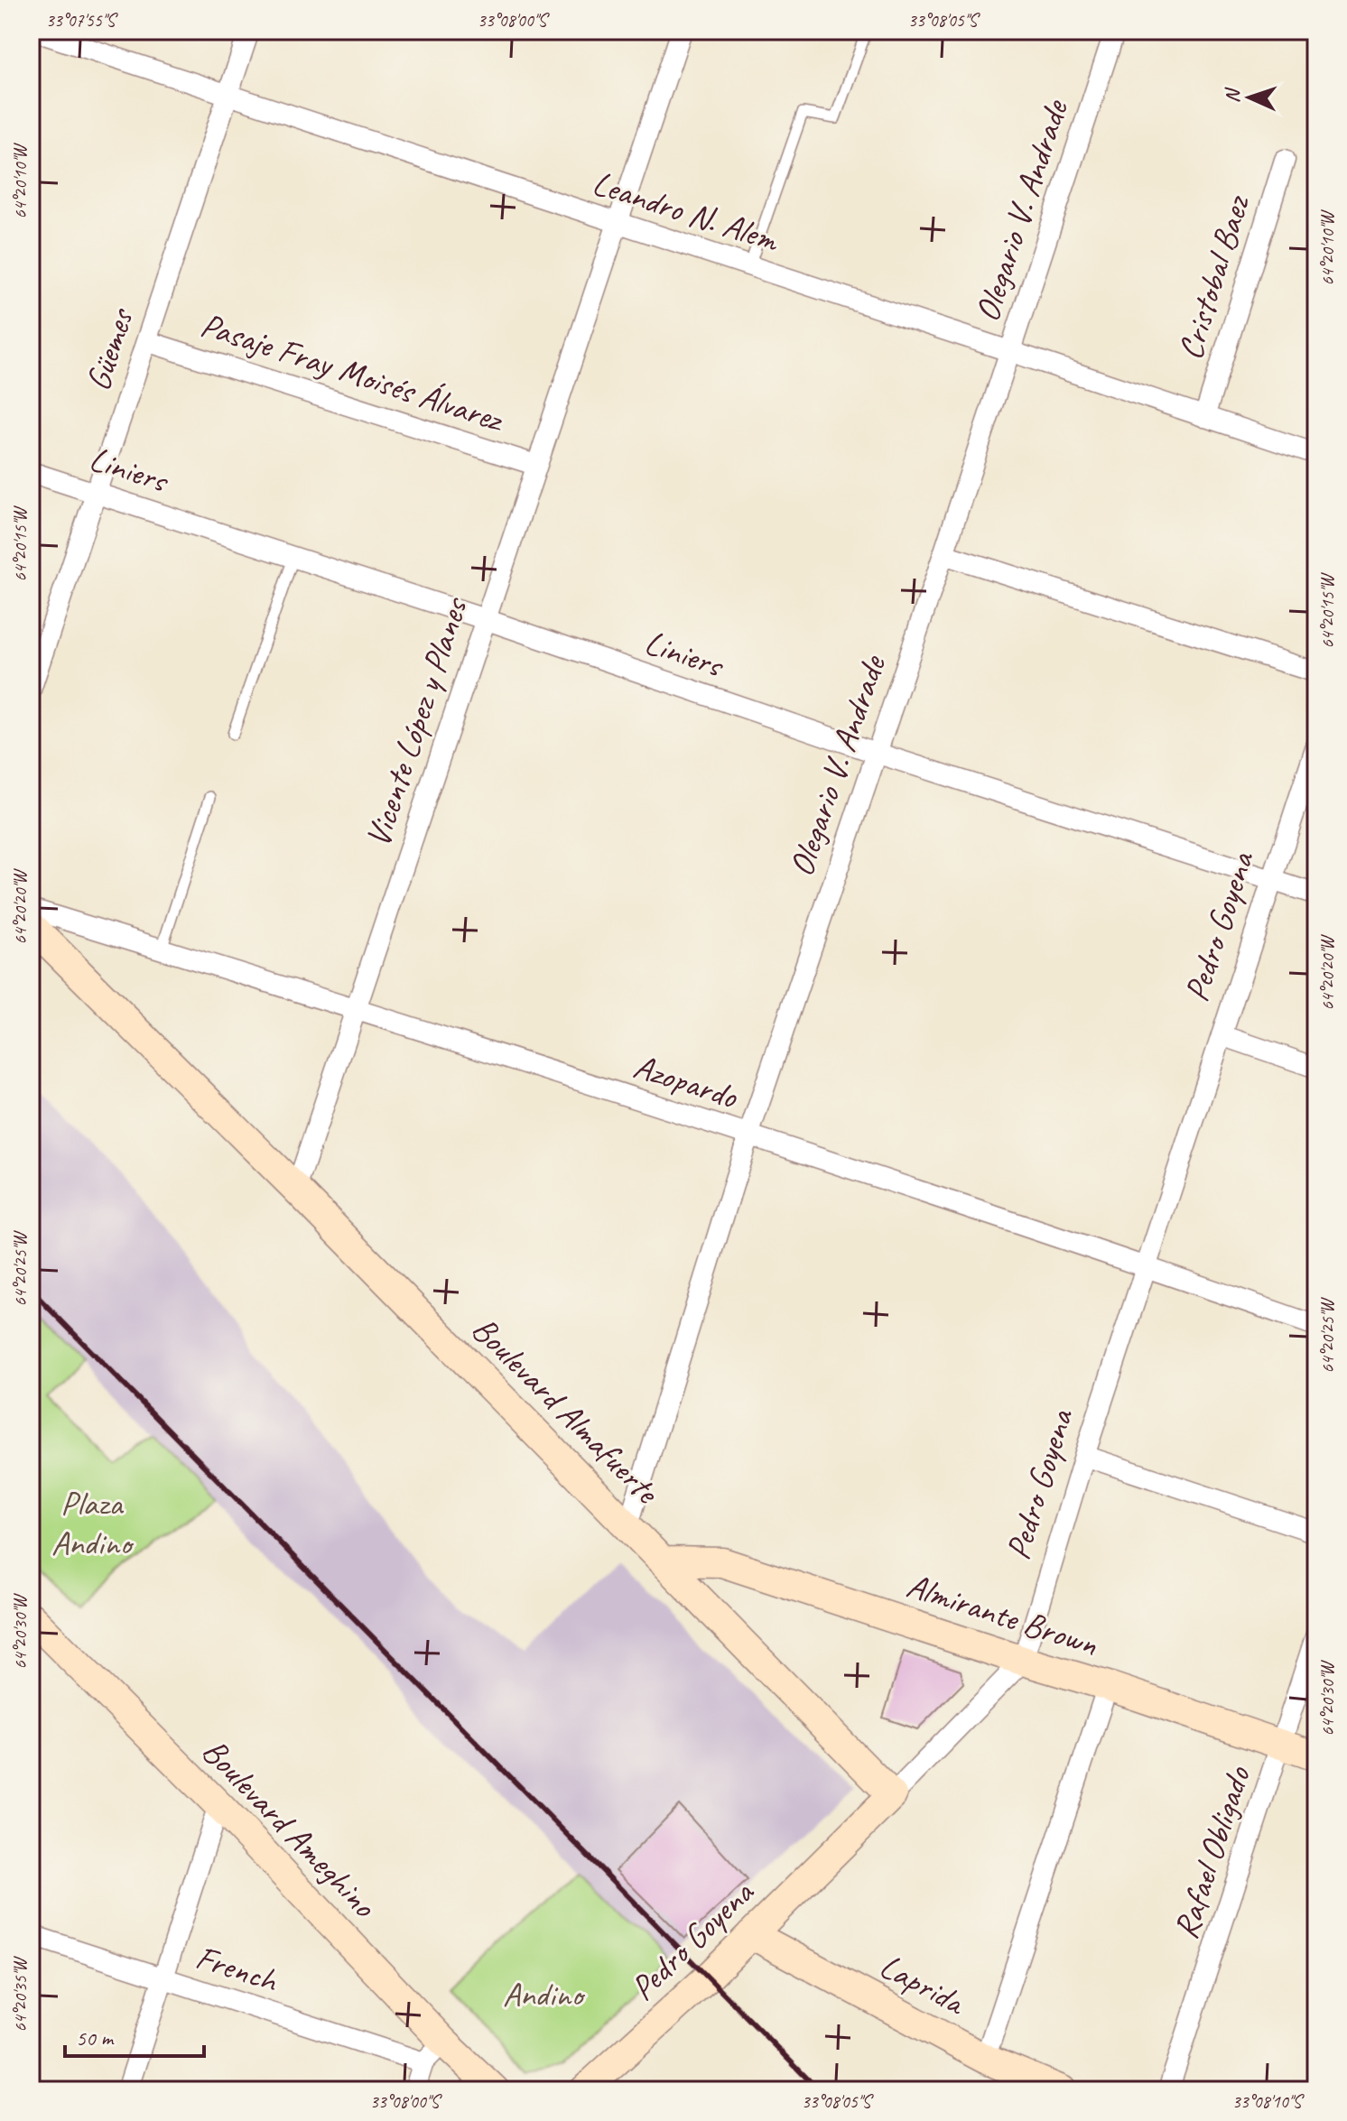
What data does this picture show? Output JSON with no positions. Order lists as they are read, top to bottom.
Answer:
{
  "streets": {
    "main road": [
      "Pedro Goyena",
      "Boulevard Almafuerte",
      "Almirante Brown",
      "Boulevard Ameghino",
      "Laprida"
    ],
    "street": [
      "Leandro N. Alem",
      "Olegario V. Andrade",
      "Cristobal Baez",
      "Güemes",
      "Pasaje Fray Moisés Álvarez",
      "Liniers",
      "Vicente López y Planes",
      "Azopardo",
      "Rafael Obligado",
      "French"
    ]
  },
  "crossings": [
    ["Leandro N. Alem", "Olegario V. Andrade"],
    ["Leandro N. Alem", "Cristobal Baez"],
    ["Leandro N. Alem", "Güemes"],
    ["Leandro N. Alem", "Vicente López y Planes"],
    ["Olegario V. Andrade", "Liniers"],
    ["Olegario V. Andrade", "Azopardo"],
    ["Olegario V. Andrade", "Boulevard Almafuerte"],
    ["Güemes", "Pasaje Fray Moisés Álvarez"],
    ["Güemes", "Liniers"],
    ["Pasaje Fray Moisés Álvarez", "Vicente López y Planes"],
    ["Liniers", "Vicente López y Planes"],
    ["Liniers", "Pedro Goyena"],
    ["Vicente López y Planes", "Azopardo"],
    ["Vicente López y Planes", "Boulevard Almafuerte"],
    ["Pedro Goyena", "Azopardo"],
    ["Pedro Goyena", "Boulevard Almafuerte"],
    ["Pedro Goyena", "Almirante Brown"],
    ["Pedro Goyena", "Laprida"],
    ["Boulevard Almafuerte", "Almirante Brown"],
    ["Almirante Brown", "Rafael Obligado"]
  ],
  "parks": ["Plaza Andino", "Andino"],
  "scale_bar": "50 m",
  "north": "left",
  "coordinates": [
    "33°07'55\"S",
    "33°08'00\"S",
    "33°08'05\"S",
    "64°20'10\"W",
    "64°20'15\"W",
    "64°20'20\"W",
    "64°20'25\"W",
    "64°20'30\"W",
    "64°20'35\"W",
    "33°08'10\"S"
  ]
}
